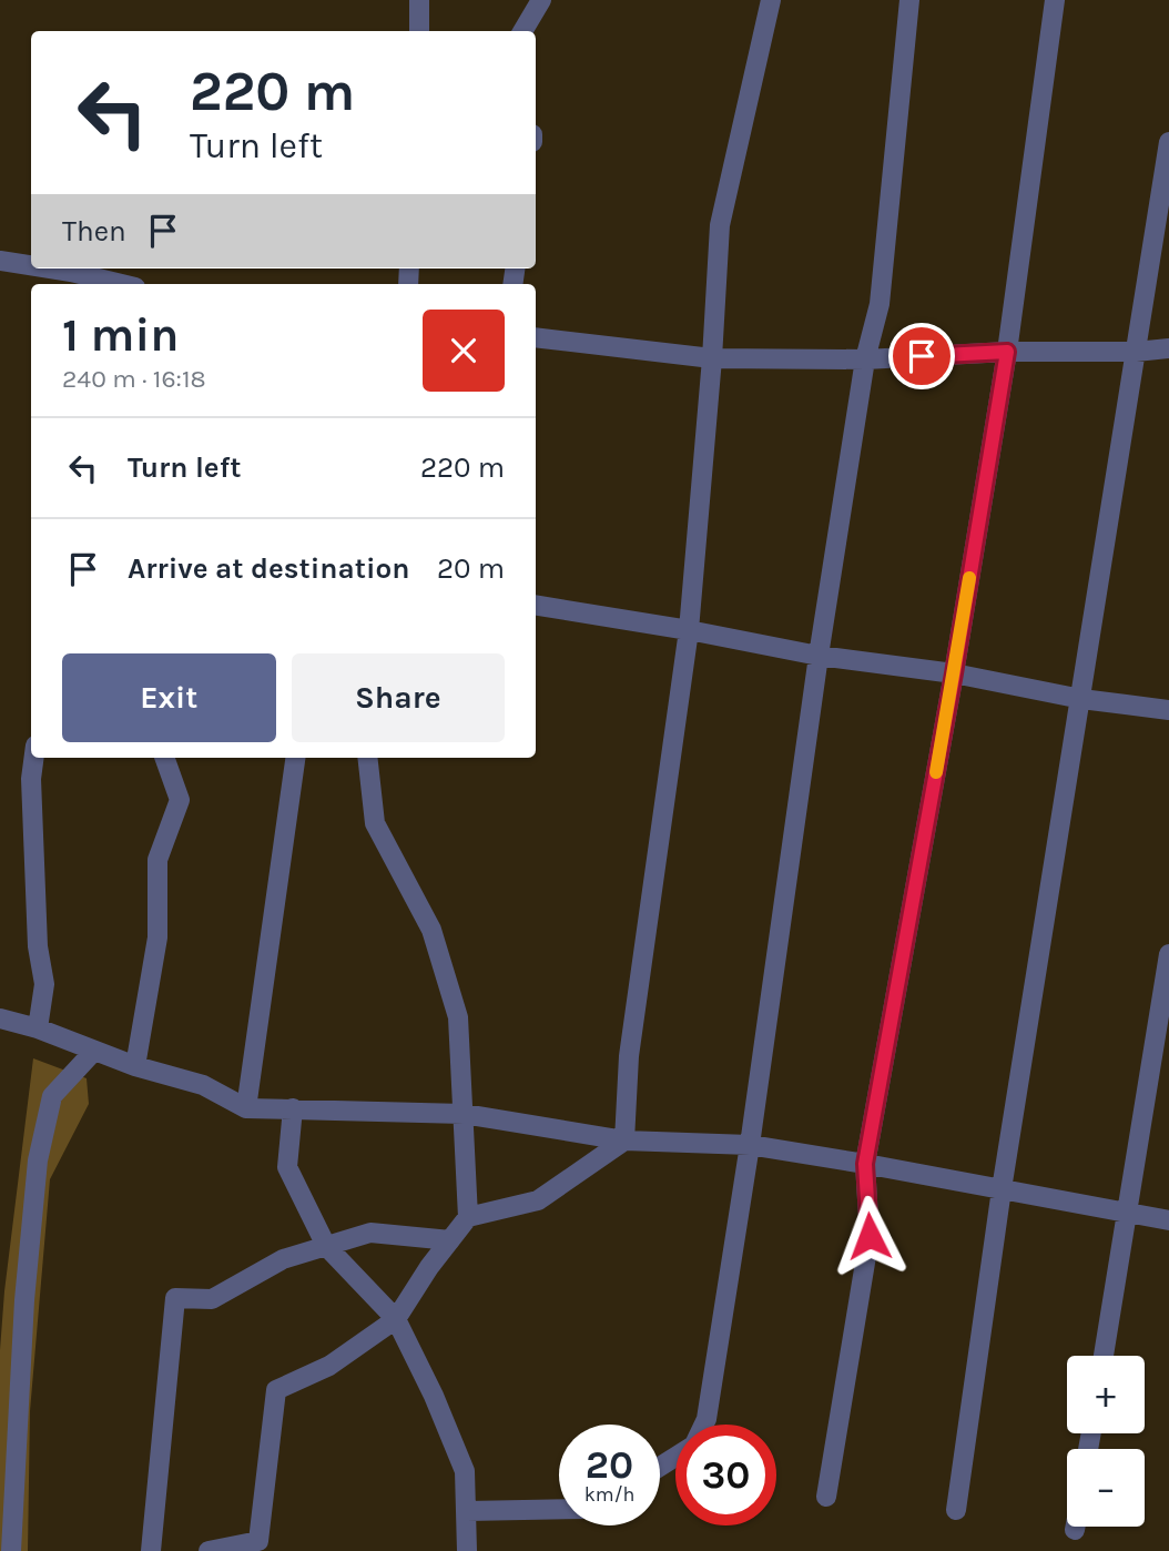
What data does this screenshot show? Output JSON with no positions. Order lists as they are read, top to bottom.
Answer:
{
  "page": {
    "turn": ["220 m", "Turn left"],
    "then": "Then",
    "heading": ["1 min", "240 m · 16:18"],
    "list": [
      {
        "name": "Turn left",
        "value": "220 m"
      },
      {
        "name": "Arrive at destination",
        "value": "20 m"
      }
    ],
    "buttons": ["Exit", "Share"],
    "map_buttons": ["+", "−"],
    "speed": "20 km/h",
    "limit": "30"
  }
}
